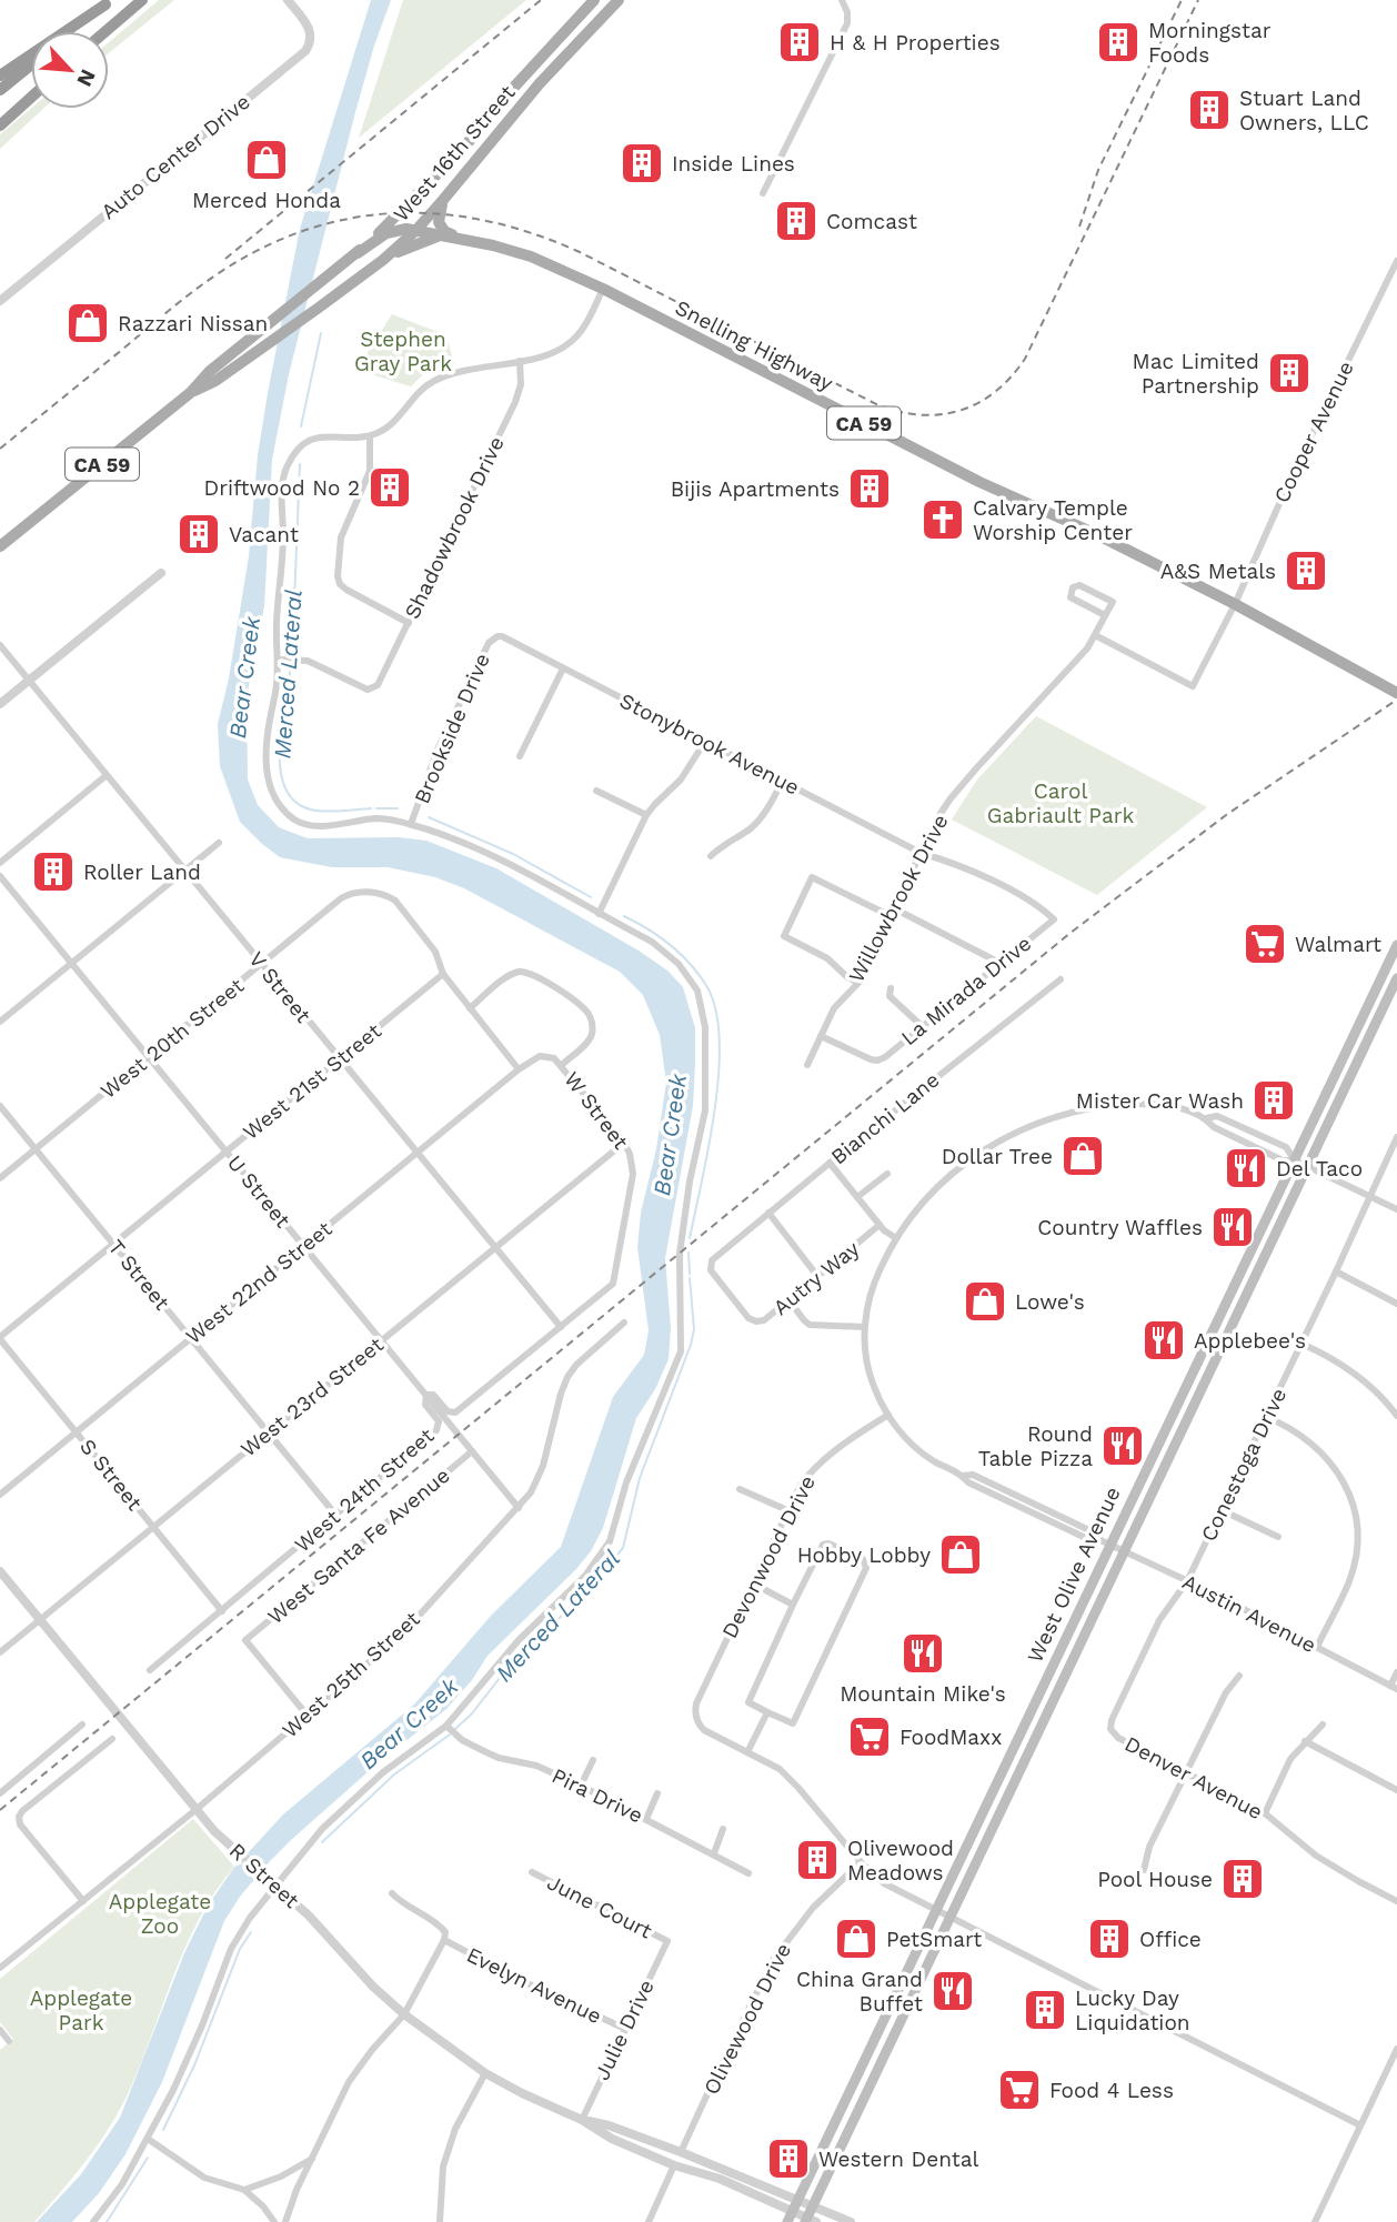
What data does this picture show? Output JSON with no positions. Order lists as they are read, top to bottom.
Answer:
{
  "streets": {
    "main road": [
      "West 16th Street",
      "Snelling Highway",
      "CA 59",
      "West Olive Avenue"
    ],
    "street": [
      "Auto Center Drive",
      "Cooper Avenue",
      "Shadowbrook Drive",
      "Brookside Drive",
      "Stonybrook Avenue",
      "Willowbrook Drive",
      "V Street",
      "La Mirada Drive",
      "West 20th Street",
      "West 21st Street",
      "W Street",
      "Bianchi Lane",
      "U Street",
      "T Street",
      "Autry Way",
      "West 22nd Street",
      "West 23rd Street",
      "Conestoga Drive",
      "S Street",
      "West 24th Street",
      "West Santa Fe Avenue",
      "Devonwood Drive",
      "Austin Avenue",
      "West 25th Street",
      "Denver Avenue",
      "Pira Drive",
      "R Street",
      "June Court",
      "Evelyn Avenue",
      "Olivewood Drive",
      "Julie Drive"
    ]
  },
  "crossings": [
    ["West 16th Street", "Snelling Highway"],
    ["West 16th Street", "CA 59"],
    ["Snelling Highway", "CA 59"],
    ["Snelling Highway", "Cooper Avenue"],
    ["Brookside Drive", "Stonybrook Avenue"],
    ["Stonybrook Avenue", "Willowbrook Drive"],
    ["Stonybrook Avenue", "La Mirada Drive"],
    ["Willowbrook Drive", "La Mirada Drive"],
    ["V Street", "West 20th Street"],
    ["V Street", "West 21st Street"],
    ["V Street", "West 22nd Street"],
    ["V Street", "West 23rd Street"],
    ["V Street", "West 24th Street"],
    ["West 20th Street", "West 21st Street"],
    ["West 20th Street", "U Street"],
    ["West 20th Street", "T Street"],
    ["West 21st Street", "U Street"],
    ["West 21st Street", "T Street"],
    ["West 21st Street", "S Street"],
    ["W Street", "West 22nd Street"],
    ["W Street", "West 23rd Street"],
    ["W Street", "West 24th Street"],
    ["Bianchi Lane", "Autry Way"],
    ["U Street", "West 22nd Street"],
    ["U Street", "West 23rd Street"],
    ["U Street", "West 24th Street"],
    ["U Street", "West Santa Fe Avenue"],
    ["U Street", "West 25th Street"],
    ["T Street", "West 22nd Street"],
    ["T Street", "West 23rd Street"],
    ["T Street", "West 24th Street"],
    ["West 22nd Street", "S Street"],
    ["West 23rd Street", "S Street"],
    ["West 23rd Street", "R Street"],
    ["Conestoga Drive", "Austin Avenue"],
    ["Conestoga Drive", "Denver Avenue"],
    ["S Street", "West 24th Street"],
    ["West Santa Fe Avenue", "West 25th Street"],
    ["Devonwood Drive", "Austin Avenue"],
    ["West Olive Avenue", "Austin Avenue"],
    ["West Olive Avenue", "R Street"],
    ["West 25th Street", "R Street"],
    ["R Street", "Olivewood Drive"],
    ["R Street", "Julie Drive"],
    ["June Court", "Julie Drive"],
    ["Evelyn Avenue", "Julie Drive"]
  ],
  "water": ["Merced Lateral", "Bear Creek"],
  "parks": [
    "Stephen Gray Park",
    "Carol Gabriault Park",
    "Applegate Zoo",
    "Applegate Park"
  ],
  "places": {
    "building": [
      "H & H Properties",
      "Morningstar Foods",
      "Stuart Land Owners, LLC",
      "Inside Lines",
      "Comcast",
      "Mac Limited Partnership",
      "Driftwood No 2",
      "Bijis Apartments",
      "Vacant",
      "A&S Metals",
      "Roller Land",
      "Mister Car Wash",
      "Olivewood Meadows",
      "Pool House",
      "Office",
      "Lucky Day Liquidation",
      "Western Dental"
    ],
    "shop": [
      "Merced Honda",
      "Razzari Nissan",
      "Dollar Tree",
      "Lowe's",
      "Hobby Lobby",
      "PetSmart"
    ],
    "church": ["Calvary Temple Worship Center"],
    "supermarket": ["Walmart", "FoodMaxx", "Food 4 Less"],
    "restaurant": [
      "Del Taco",
      "Country Waffles",
      "Applebee's",
      "Round Table Pizza",
      "Mountain Mike's",
      "China Grand Buffet"
    ]
  },
  "north": "bottom right"
}
